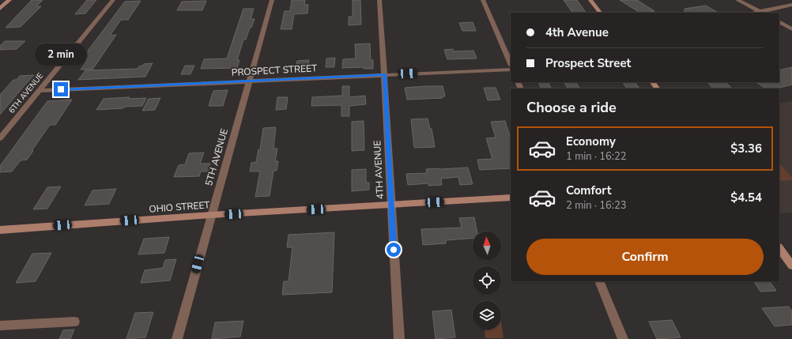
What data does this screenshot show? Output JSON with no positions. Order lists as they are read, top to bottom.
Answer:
{
  "streets": {
    "street": [
      "PROSPECT STREET",
      "6TH AVENUE",
      "5TH AVENUE",
      "4TH AVENUE",
      "OHIO STREET"
    ]
  },
  "crossings": [
    ["PROSPECT STREET", "6TH AVENUE"],
    ["PROSPECT STREET", "5TH AVENUE"],
    ["PROSPECT STREET", "4TH AVENUE"],
    ["5TH AVENUE", "OHIO STREET"],
    ["4TH AVENUE", "OHIO STREET"]
  ],
  "north": "top",
  "page": {
    "banner": ["4th Avenue", "Prospect Street"],
    "bubble": "2 min",
    "heading": "Choose a ride",
    "list": [
      {
        "name": "Economy",
        "note": "1 min · 16:22",
        "value": "$3.36"
      },
      {
        "name": "Comfort",
        "note": "2 min · 16:23",
        "value": "$4.54"
      }
    ],
    "buttons": "Confirm"
  }
}
